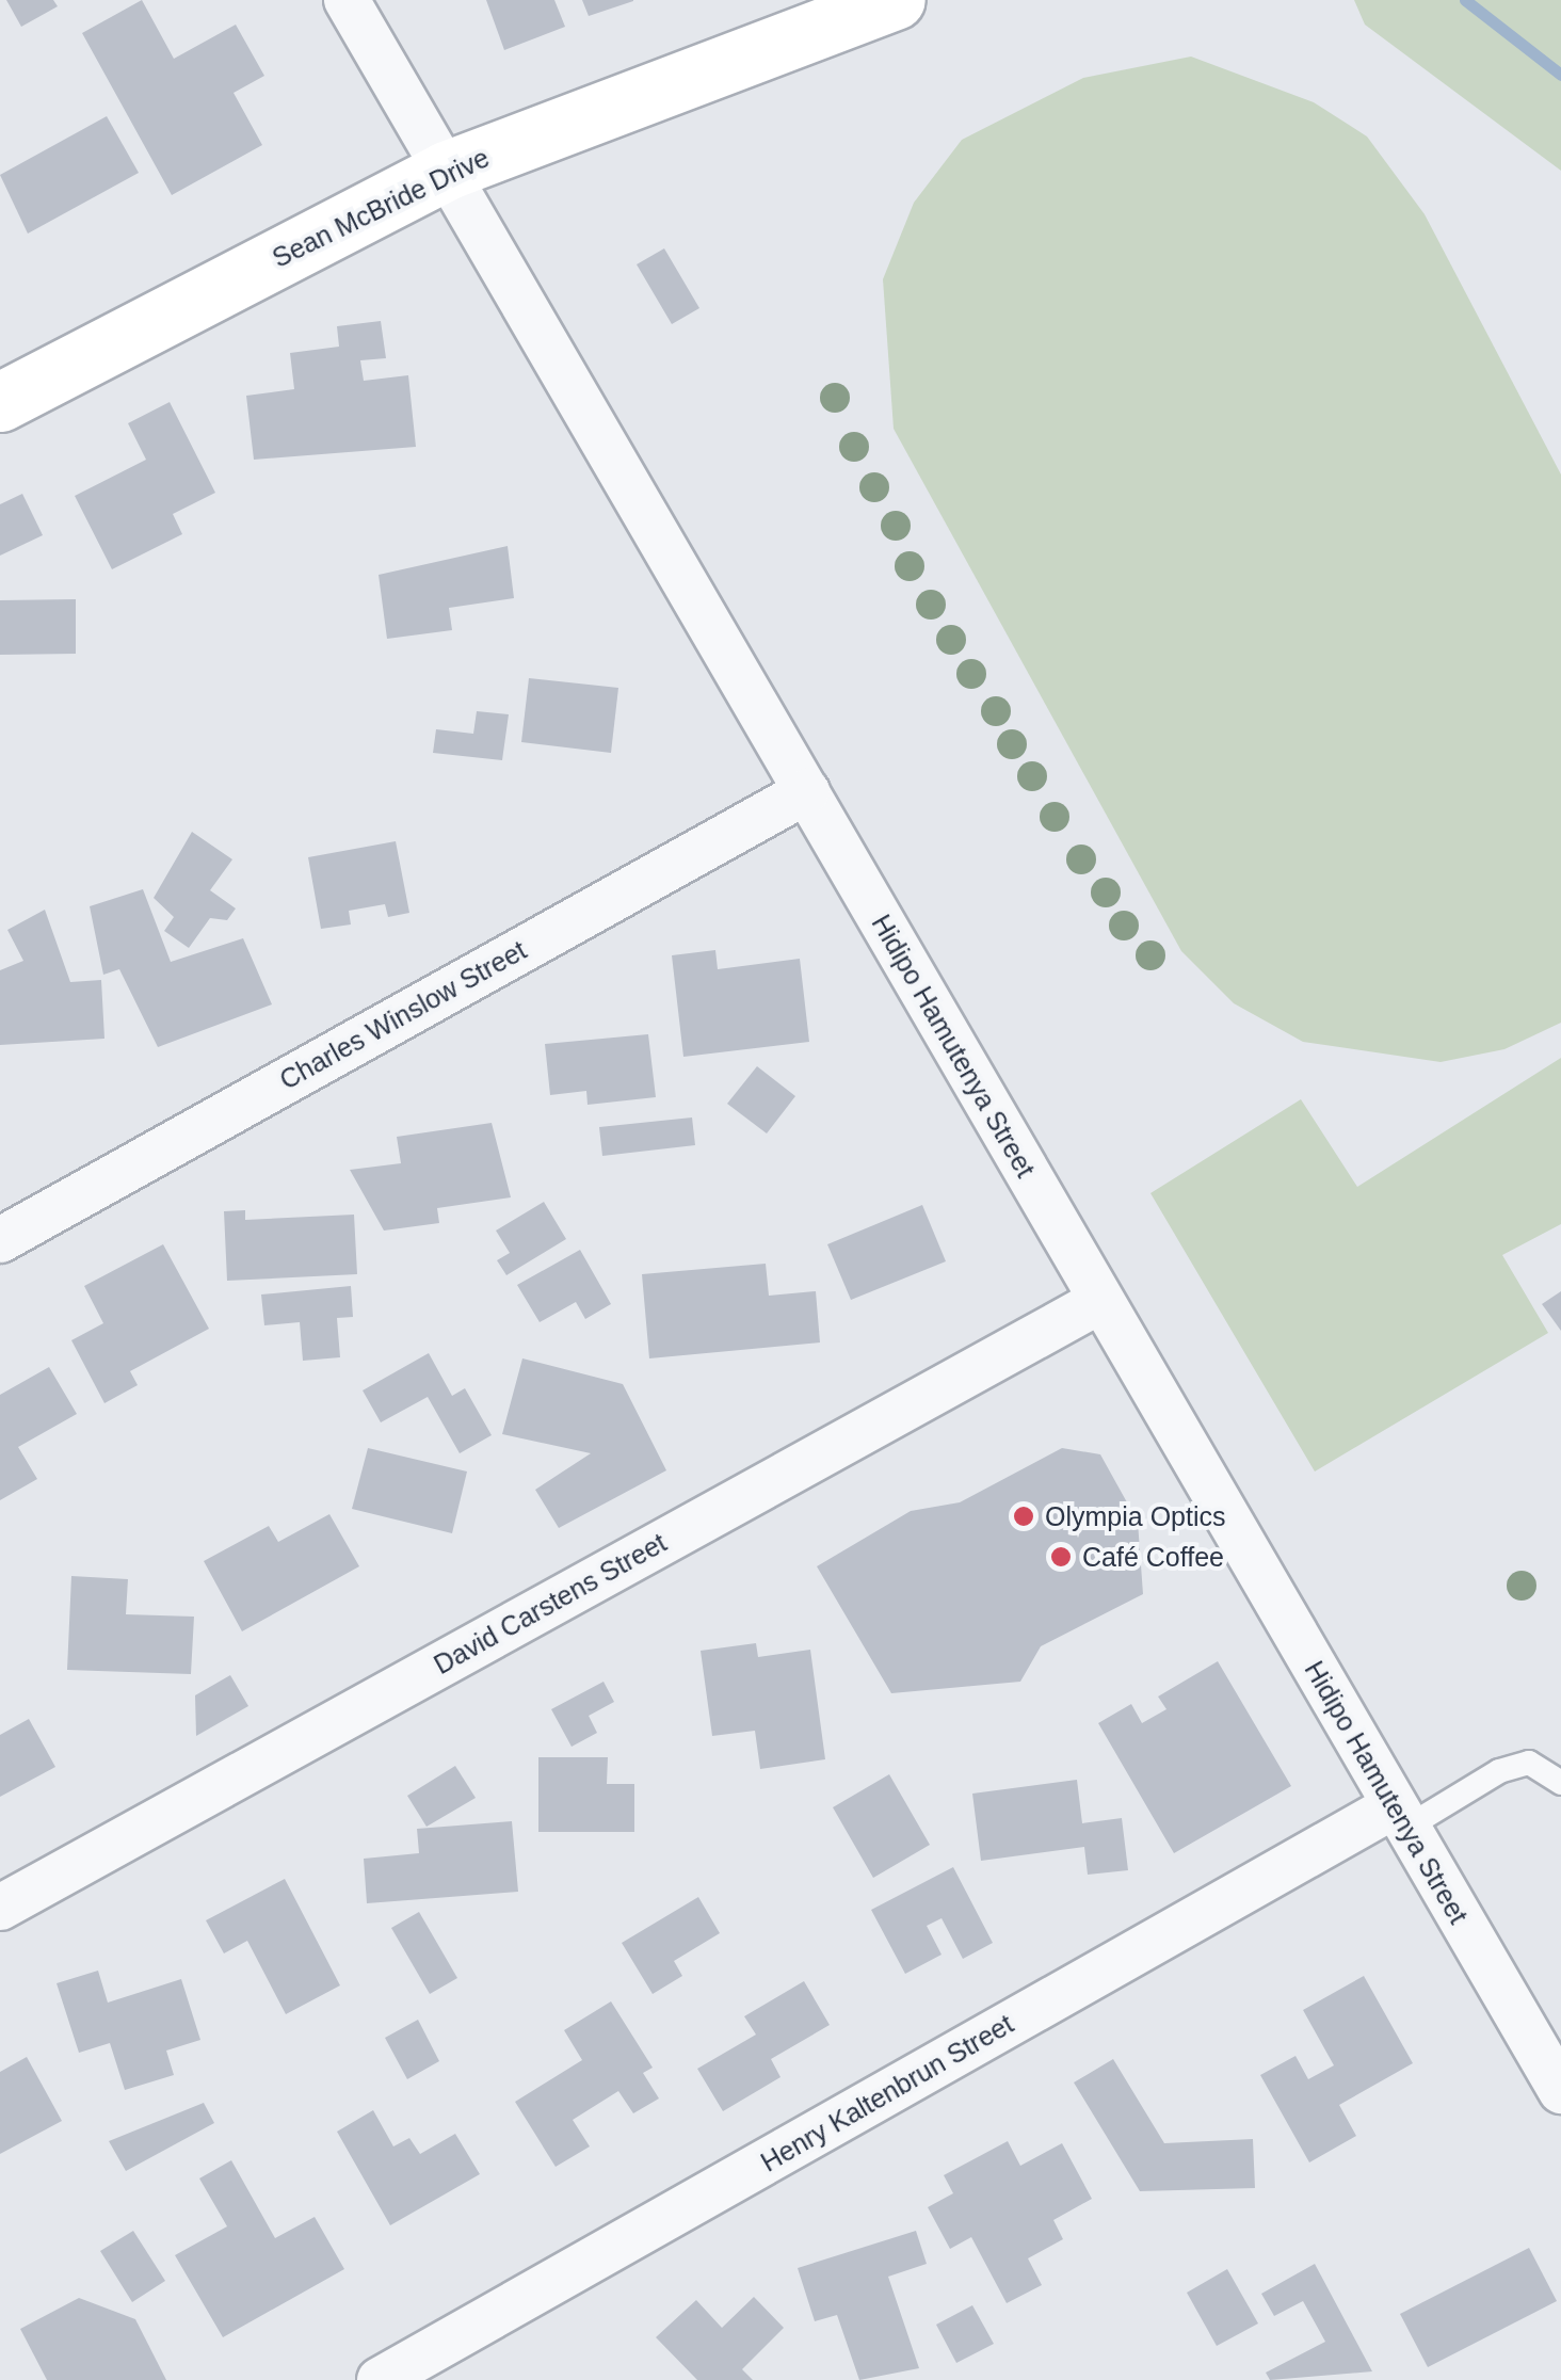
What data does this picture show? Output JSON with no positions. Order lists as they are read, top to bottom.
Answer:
{
  "streets": {
    "main road": ["Sean McBride Drive"],
    "street": [
      "Charles Winslow Street",
      "Hidipo Hamutenya Street",
      "David Carstens Street",
      "Henry Kaltenbrun Street"
    ]
  },
  "crossings": [
    ["Sean McBride Drive", "Hidipo Hamutenya Street"],
    ["Charles Winslow Street", "Hidipo Hamutenya Street"],
    ["Hidipo Hamutenya Street", "David Carstens Street"],
    ["Hidipo Hamutenya Street", "Henry Kaltenbrun Street"]
  ],
  "places": ["Olympia Optics", "Café Coffee"]
}
